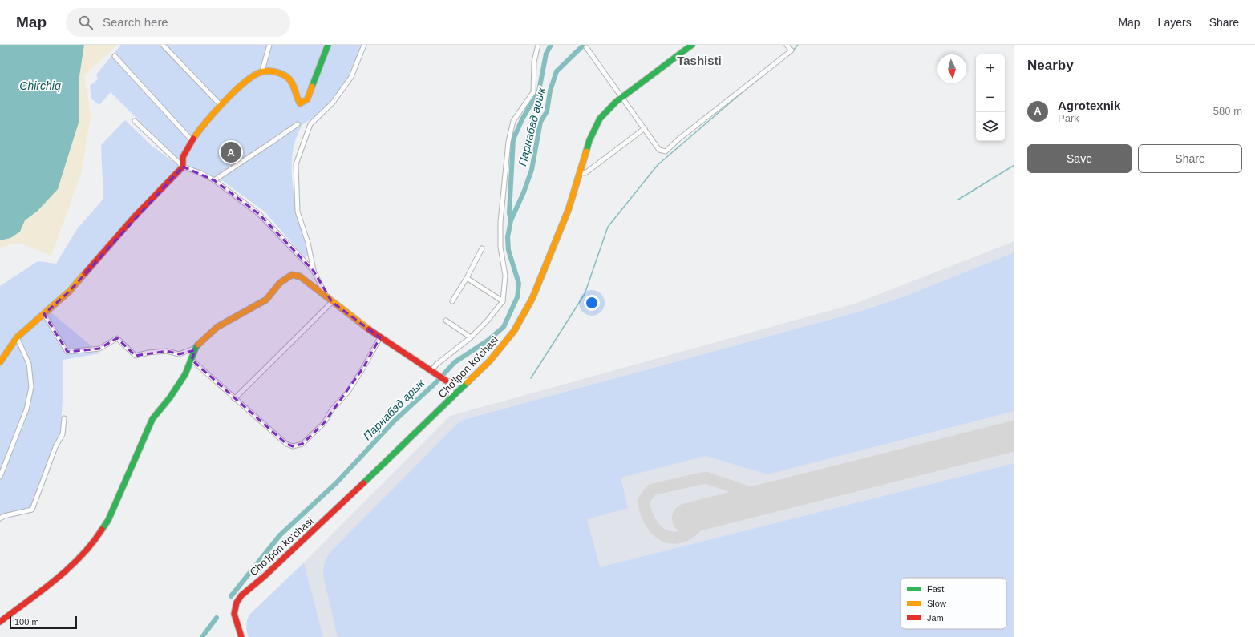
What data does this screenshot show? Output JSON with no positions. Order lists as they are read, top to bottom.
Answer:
{
  "streets": {
    "street": ["Cho'lpon ko'chasi"]
  },
  "districts": ["Tashisti"],
  "water": ["Chirchiq", "Парнабад арык"],
  "legend": ["Fast", "Slow", "Jam"],
  "scale_bar": "100 m",
  "north": "bottom",
  "page": {
    "header": "Map",
    "search": "Search here",
    "nav": ["Map", "Layers", "Share"],
    "heading": "Nearby",
    "map_buttons": ["+", "−"],
    "list": [
      {
        "mark": "A",
        "name": "Agrotexnik",
        "note": "Park",
        "value": "580 m"
      }
    ],
    "buttons": ["Save", "Share"],
    "pins": "A",
    "scale": "100 m"
  }
}
